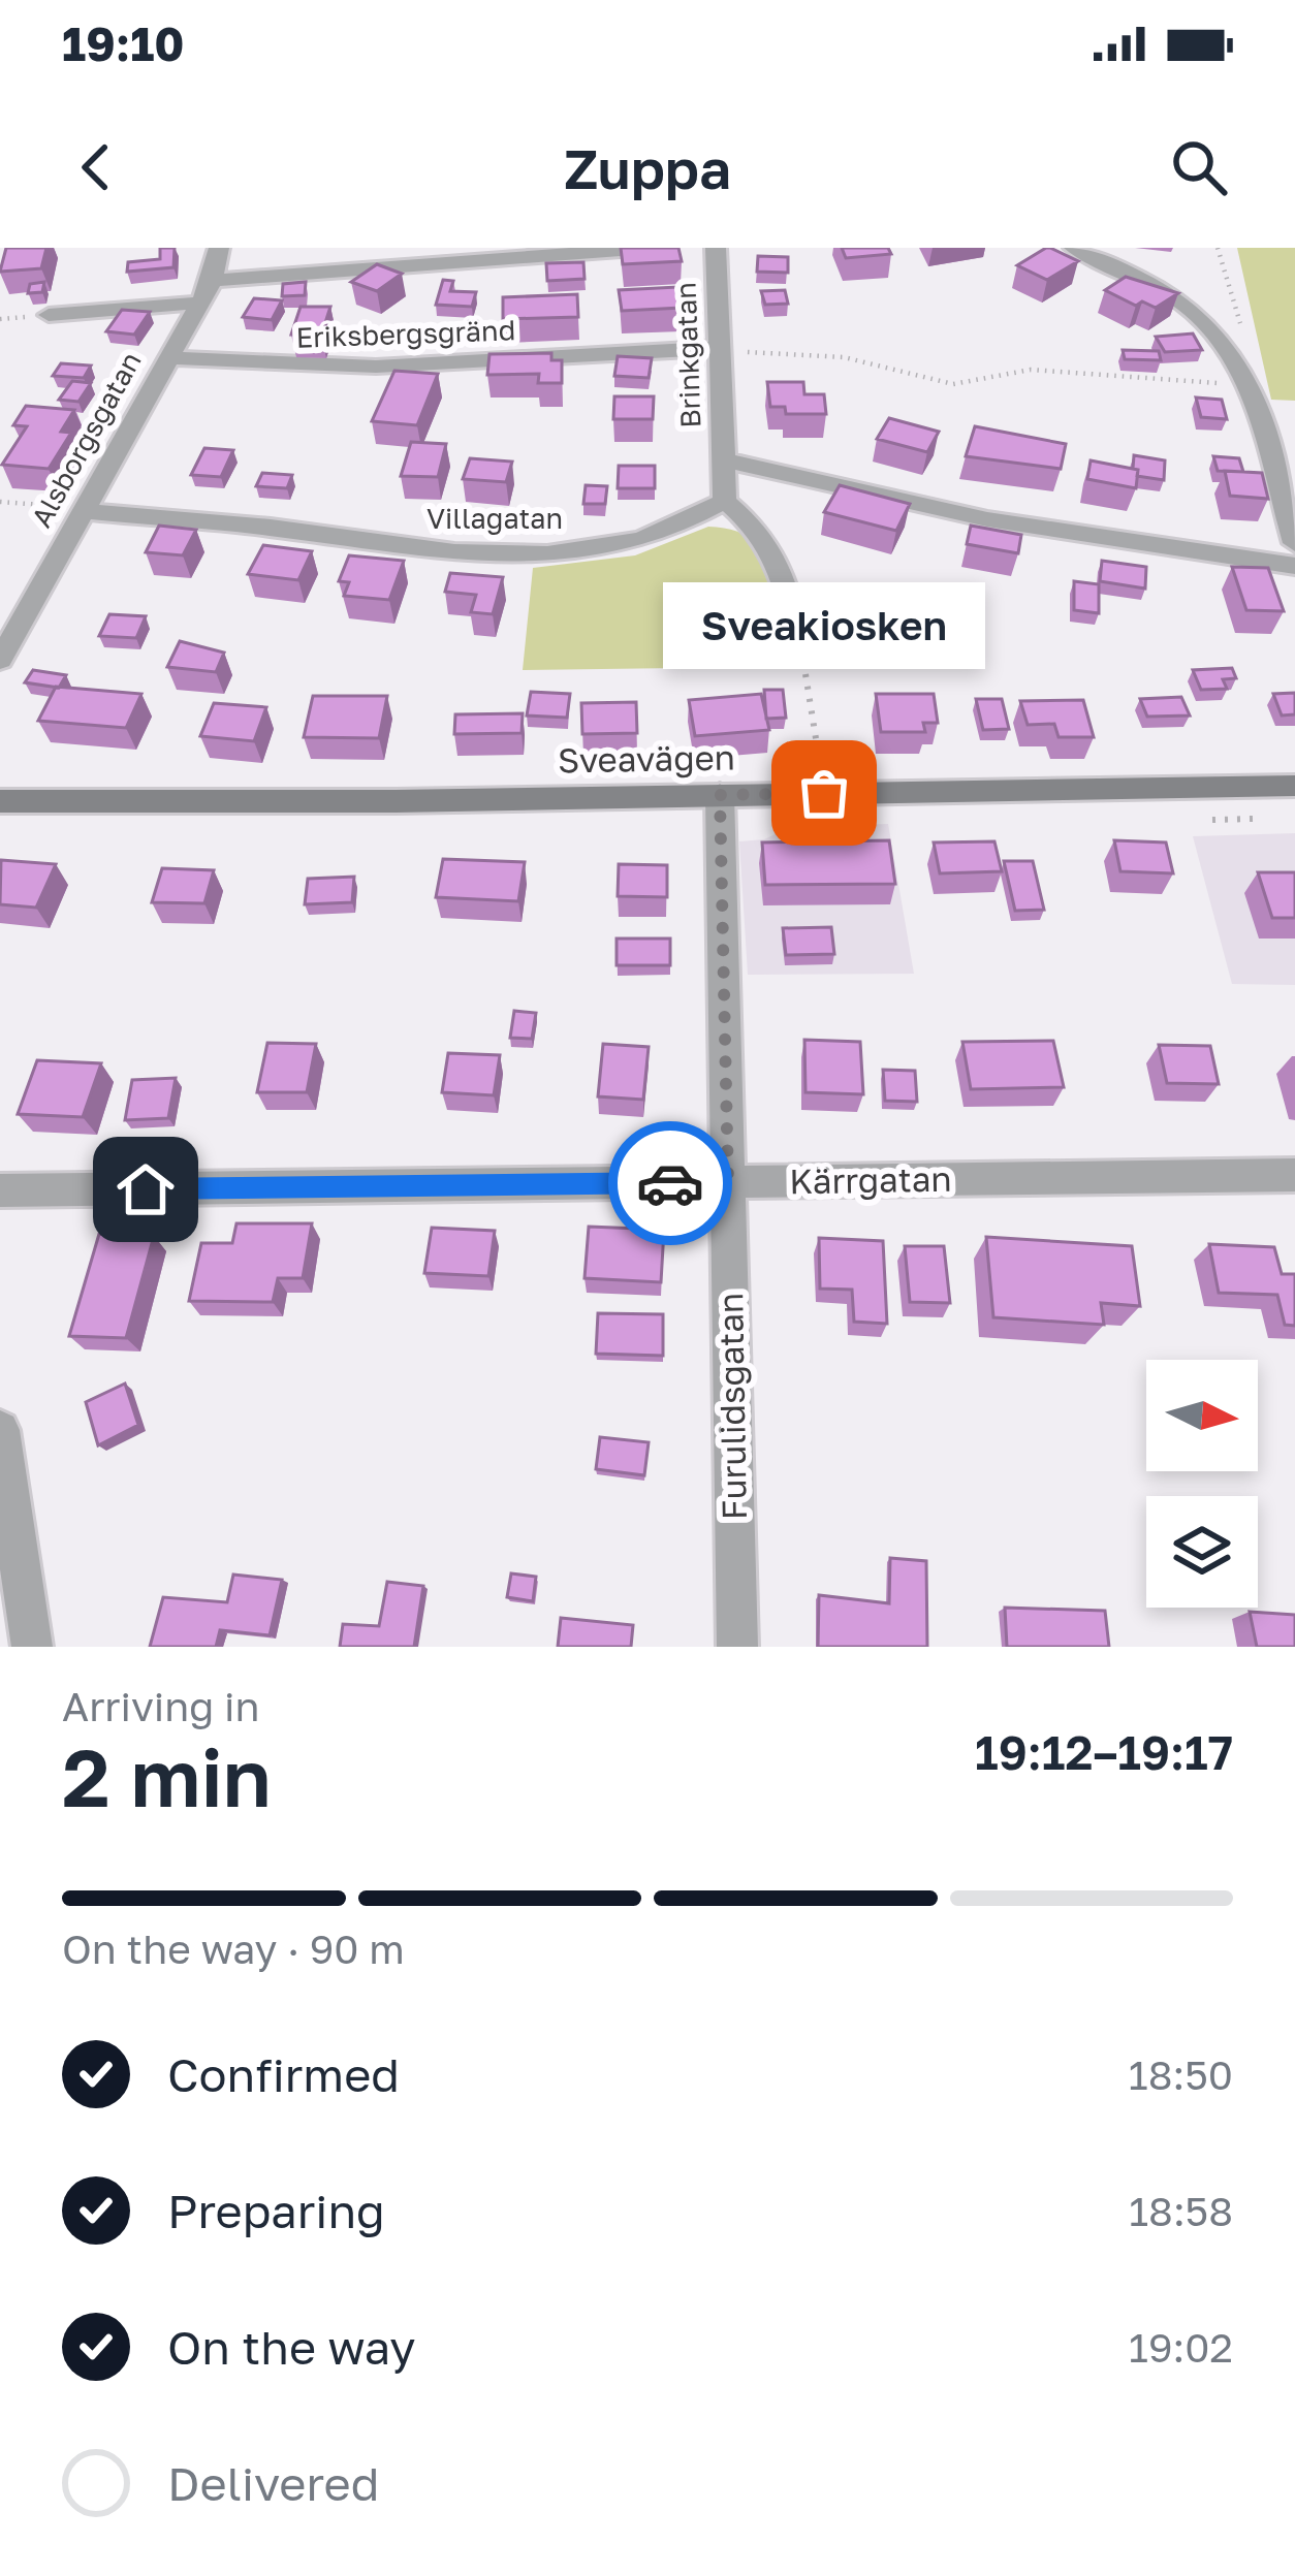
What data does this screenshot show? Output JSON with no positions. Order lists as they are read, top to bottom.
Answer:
{
  "streets": {
    "main road": ["Sveavägen"],
    "street": [
      "Eriksbergsgränd",
      "Brinkgatan",
      "Alsborgsgatan",
      "Villagatan",
      "Kärrgatan",
      "Furulidsgatan"
    ]
  },
  "crossings": [
    ["Eriksbergsgränd", "Brinkgatan"],
    ["Eriksbergsgränd", "Alsborgsgatan"],
    ["Alsborgsgatan", "Villagatan"],
    ["Sveavägen", "Furulidsgatan"],
    ["Kärrgatan", "Furulidsgatan"]
  ],
  "places": ["Sveakiosken"],
  "north": "right",
  "page": {
    "status": "19:10",
    "header": "Zuppa",
    "bubble": "Sveakiosken",
    "heading": ["2 min", "Arriving in", "19:12–19:17"],
    "bar": "On the way · 90 m",
    "list": [
      ["Confirmed", "18:50"],
      ["Preparing", "18:58"],
      ["On the way", "19:02"],
      "Delivered"
    ]
  }
}
